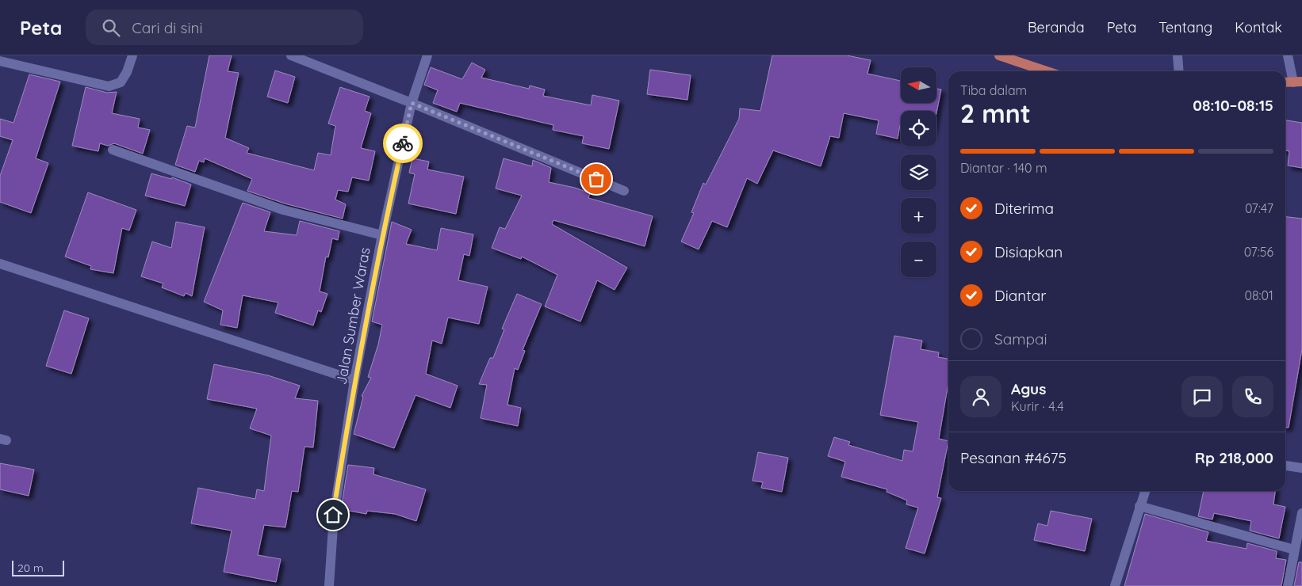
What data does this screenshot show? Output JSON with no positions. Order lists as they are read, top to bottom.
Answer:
{
  "streets": {
    "street": ["Jalan Sumber Waras"]
  },
  "scale_bar": "20 m",
  "north": "left",
  "page": {
    "header": "Peta",
    "search": "Cari di sini",
    "nav": [
      "Beranda",
      "Peta",
      "Tentang",
      "Kontak"
    ],
    "map_buttons": ["+", "−"],
    "heading": ["2 mnt", "Tiba dalam", "08:10–08:15"],
    "panel": [
      "Agus",
      "Kurir · 4.4",
      "Pesanan #4675",
      "Rp 218,000"
    ],
    "bar": "Diantar · 140 m",
    "list": [
      ["Diterima", "07:47"],
      ["Disiapkan", "07:56"],
      ["Diantar", "08:01"],
      "Sampai"
    ],
    "scale": "20 m"
  }
}
